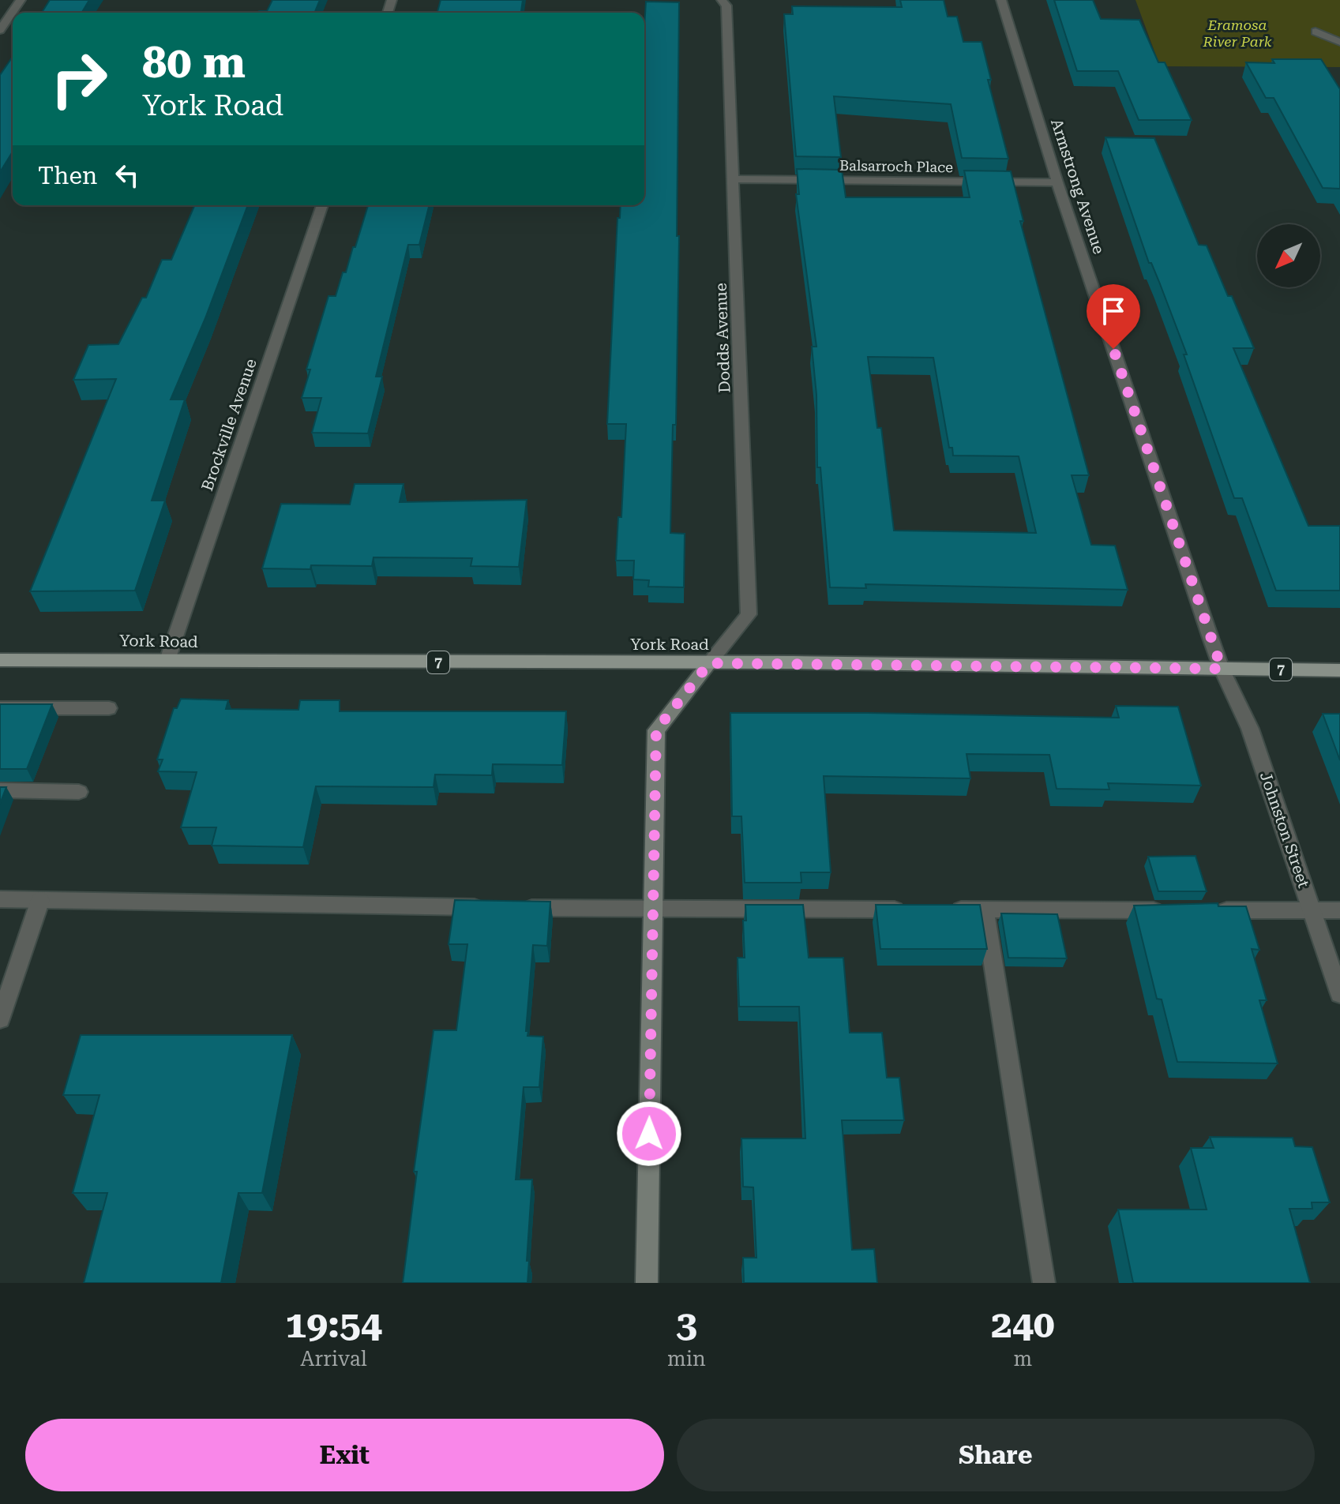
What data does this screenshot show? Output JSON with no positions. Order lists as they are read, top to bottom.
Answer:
{
  "streets": {
    "main road": ["York Road", "7"],
    "street": [
      "Balsarroch Place",
      "Armstrong Avenue",
      "Dodds Avenue",
      "Brockville Avenue",
      "Johnston Street"
    ]
  },
  "crossings": [
    ["Balsarroch Place", "Armstrong Avenue"],
    ["Balsarroch Place", "Dodds Avenue"],
    ["Armstrong Avenue", "York Road"],
    ["Armstrong Avenue", "Johnston Street"],
    ["Dodds Avenue", "York Road"],
    ["Brockville Avenue", "York Road"],
    ["York Road", "Johnston Street"]
  ],
  "parks": ["Eramosa River Park"],
  "north": "bottom left",
  "page": {
    "turn": ["80 m", "York Road"],
    "then": "Then",
    "eta": [
      "19:54",
      "Arrival",
      "3",
      "min",
      "240",
      "m"
    ],
    "buttons": ["Exit", "Share"]
  }
}
